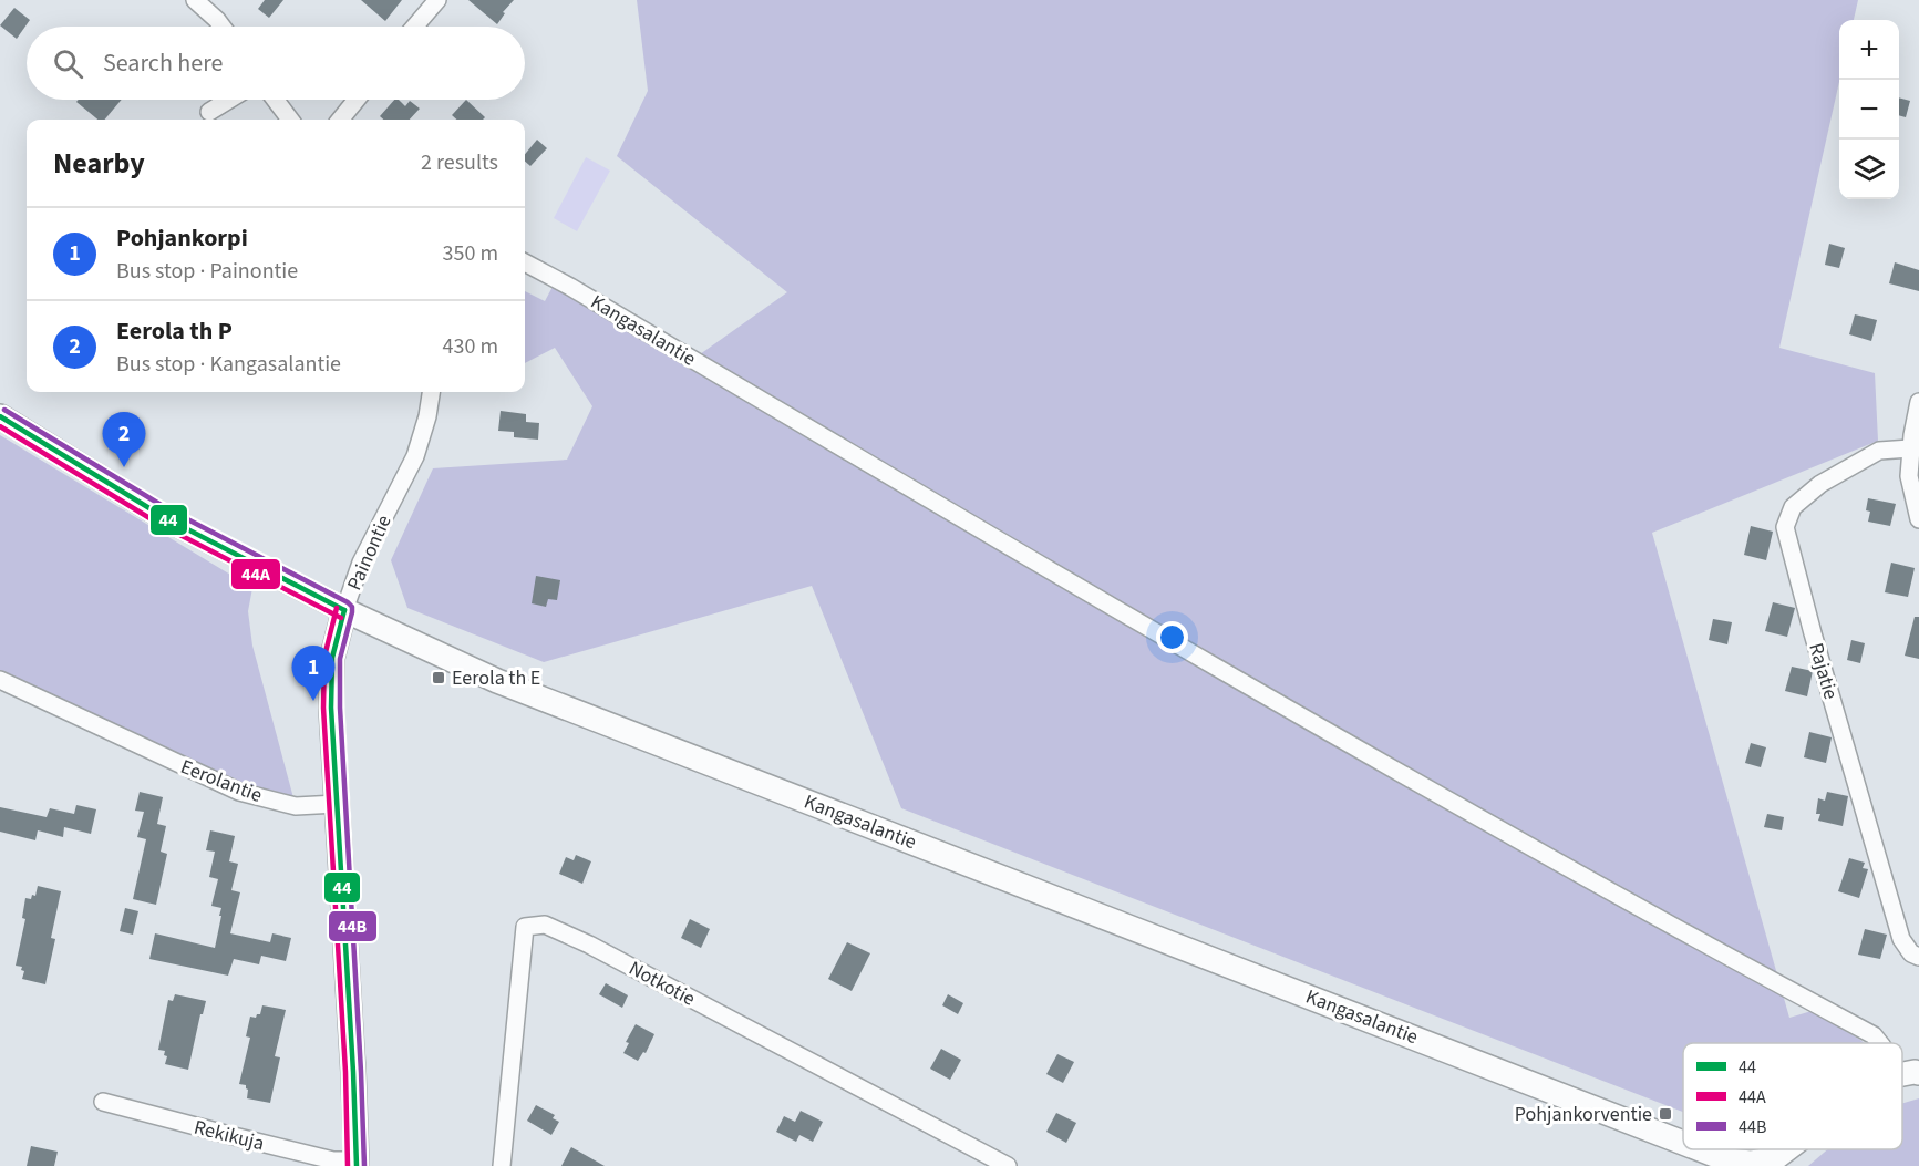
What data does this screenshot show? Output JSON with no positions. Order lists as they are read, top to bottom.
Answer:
{
  "streets": {
    "main road": ["Kangasalantie", "Painontie"],
    "street": [
      "Rajatie",
      "Eerolantie",
      "Notkotie",
      "Rekikuja"
    ]
  },
  "crossings": [
    ["Kangasalantie", "Painontie"],
    ["Painontie", "Eerolantie"]
  ],
  "places": {
    "transit": ["Eerola th E", "Pohjankorventie"]
  },
  "lines": ["transit line 44B", "transit line 44", "transit line 44A"],
  "legend": ["44", "44A", "44B"],
  "page": {
    "map_buttons": ["+", "−"],
    "search": "Search here",
    "heading": ["Nearby", "2 results"],
    "list": [
      {
        "mark": "1",
        "name": "Pohjankorpi",
        "note": "Bus stop · Painontie",
        "value": "350 m"
      },
      {
        "mark": "2",
        "name": "Eerola th P",
        "note": "Bus stop · Kangasalantie",
        "value": "430 m"
      }
    ],
    "pins": ["2", "1"]
  }
}
